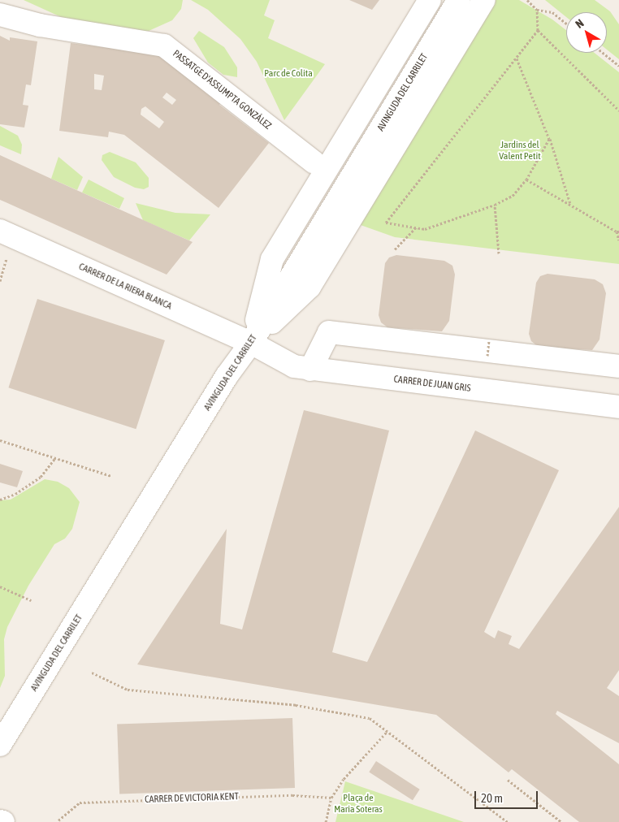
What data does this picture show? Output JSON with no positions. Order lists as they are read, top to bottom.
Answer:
{
  "streets": {
    "street": [
      "PASSATGE D'ASSUMPTA GONZÁLEZ",
      "AVINGUDA DEL CARRILET",
      "CARRER DE LA RIERA BLANCA",
      "CARRER DE JUAN GRIS"
    ],
    "path": ["CARRER DE VICTORIA KENT"]
  },
  "crossings": [
    ["AVINGUDA DEL CARRILET", "CARRER DE LA RIERA BLANCA"],
    ["AVINGUDA DEL CARRILET", "CARRER DE JUAN GRIS"],
    ["CARRER DE LA RIERA BLANCA", "CARRER DE JUAN GRIS"]
  ],
  "parks": ["Parc de Colita", "Jardins del Valent Petit", "Plaça de Maria Soteras"],
  "scale_bar": "20 m",
  "north": "top left"
}
